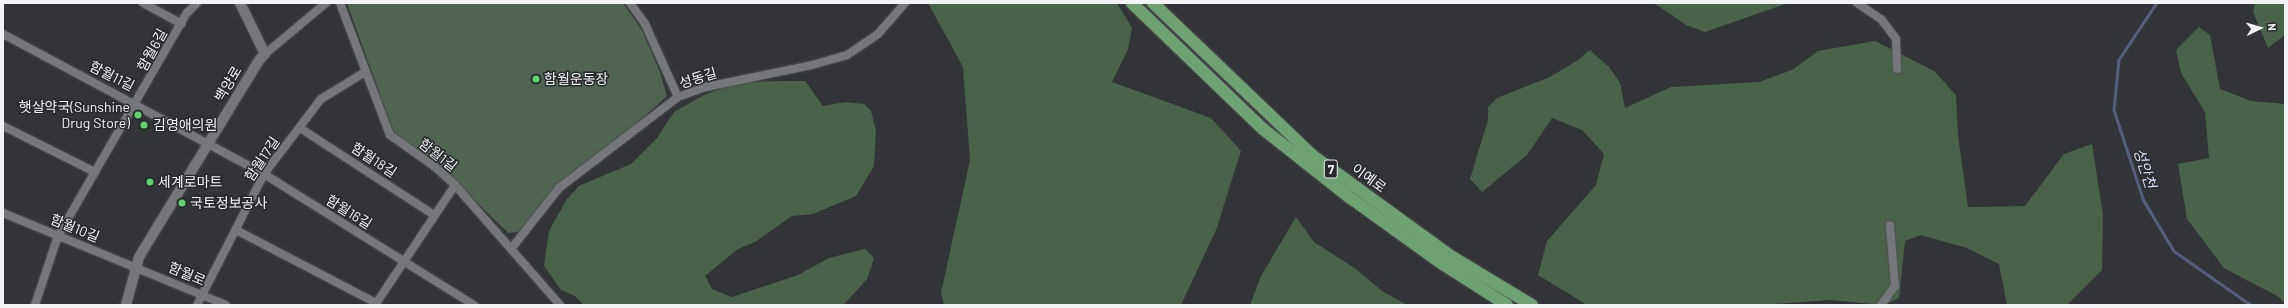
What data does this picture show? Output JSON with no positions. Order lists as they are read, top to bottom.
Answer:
{
  "streets": {
    "highway": ["7", "이예로"],
    "street": [
      "함월6길",
      "함월11길",
      "성동길",
      "백양로",
      "함월1길",
      "함월17길",
      "함월18길",
      "함월16길",
      "함월10길",
      "함월로"
    ]
  },
  "crossings": [
    ["함월6길", "함월11길"],
    ["함월6길", "함월10길"],
    ["함월11길", "백양로"],
    ["함월11길", "함월16길"],
    ["성동길", "함월1길"],
    ["백양로", "함월16길"],
    ["백양로", "함월10길"],
    ["백양로", "함월로"],
    ["함월1길", "함월17길"],
    ["함월17길", "함월18길"],
    ["함월17길", "함월16길"],
    ["함월17길", "함월로"],
    ["함월10길", "함월로"]
  ],
  "water": ["성안천"],
  "places": [
    "함월운동장",
    "햇살약국(Sunshine Drug Store)",
    "김영애의원",
    "세계로마트",
    "국토정보공사"
  ],
  "north": "right"
}
